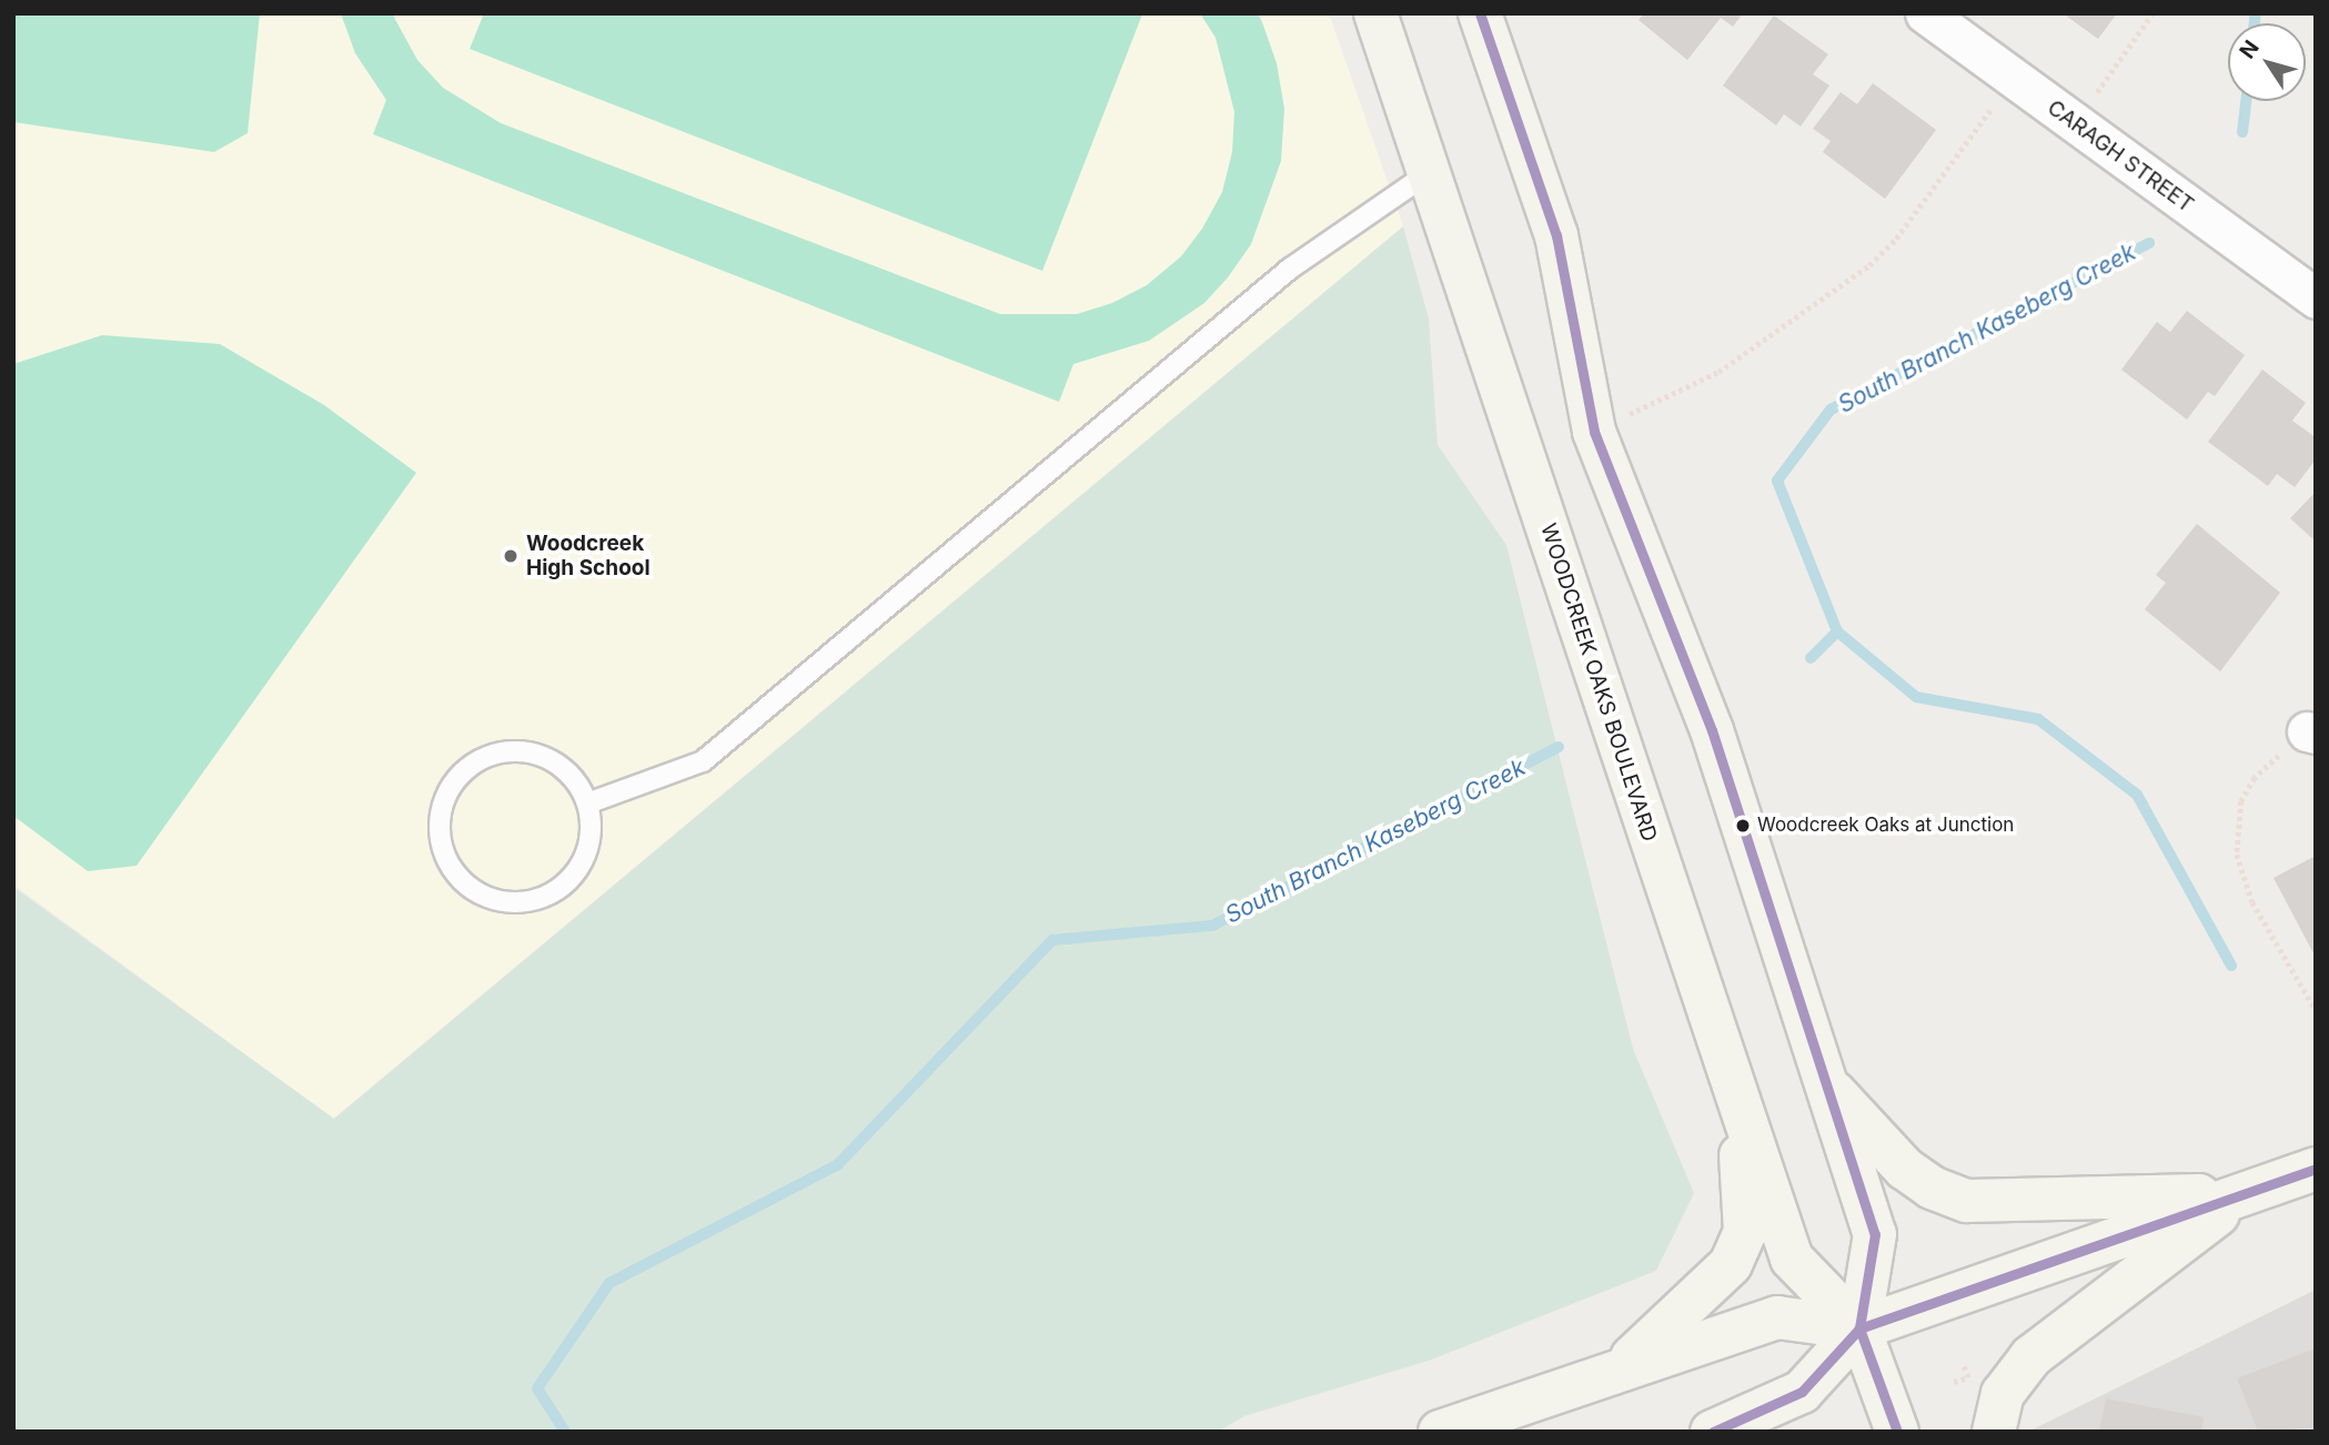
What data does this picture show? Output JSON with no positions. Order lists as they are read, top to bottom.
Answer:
{
  "streets": {
    "main road": ["WOODCREEK OAKS BOULEVARD"],
    "street": ["CARAGH STREET"]
  },
  "water": ["South Branch Kaseberg Creek"],
  "places": ["Woodcreek High School", "Woodcreek Oaks at Junction"],
  "north": "top left"
}
